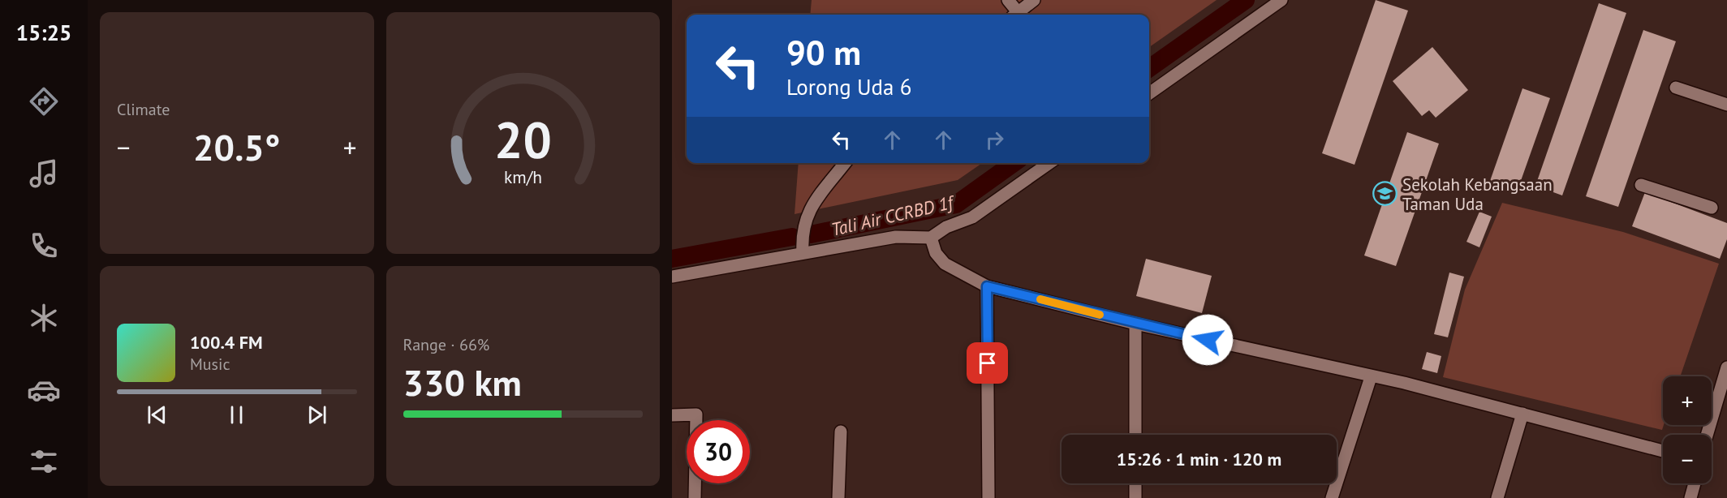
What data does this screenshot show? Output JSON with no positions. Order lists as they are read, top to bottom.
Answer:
{
  "water": ["Tali Air CCRBD 1f"],
  "places": {
    "school or university": ["Sekolah Kebangsaan Taman Uda"]
  },
  "page": {
    "tabs": "15:25",
    "tile": [
      "Climate",
      ["Range · 66%", "330 km"]
    ],
    "turn": ["90 m", "Lorong Uda 6"],
    "heat": ["−", "20.5°", "+"],
    "song": ["100.4 FM", "Music"],
    "map_buttons": ["+", "−"],
    "limit": "30",
    "trip": "15:26 · 1 min · 120 m",
    "gauge": ["20", "km/h"]
  }
}
